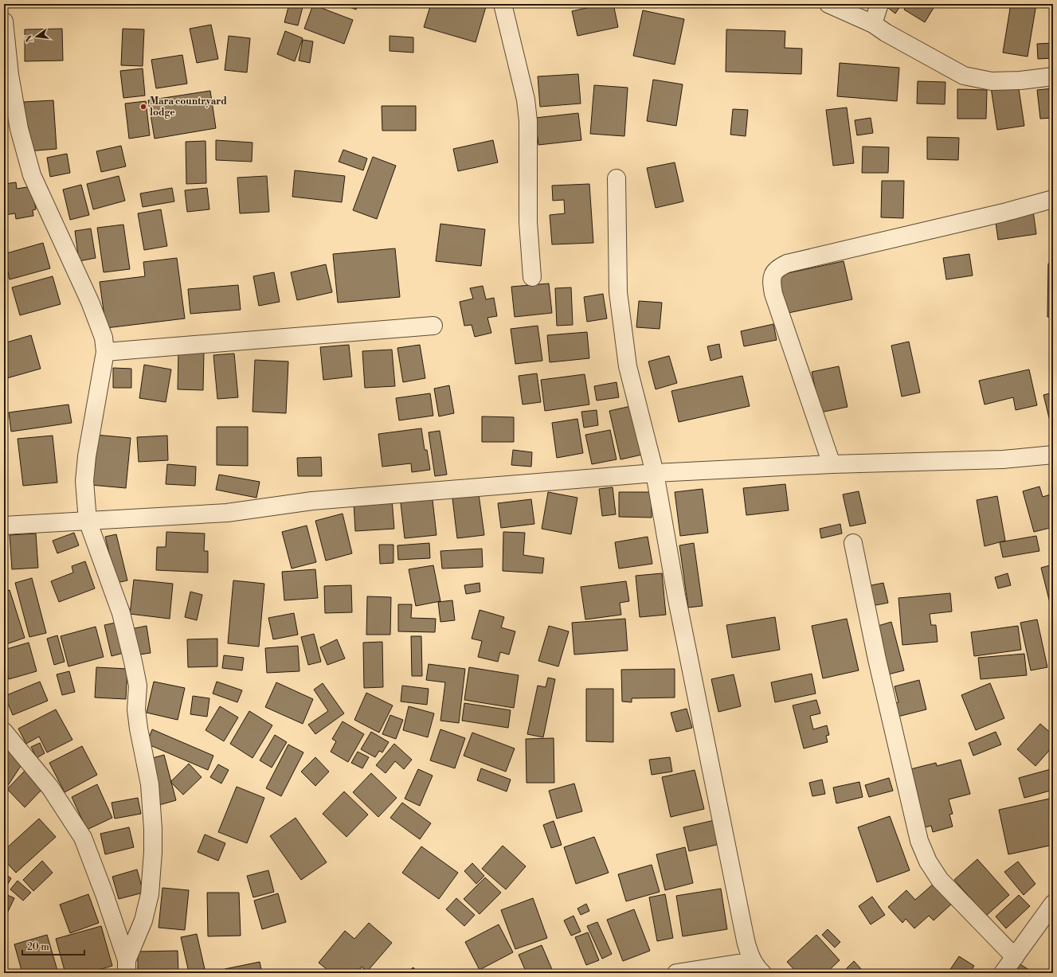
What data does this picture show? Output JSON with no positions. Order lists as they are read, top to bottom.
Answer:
{
  "places": ["Mara countryard lodge"],
  "scale_bar": "20 m",
  "north": "left"
}
